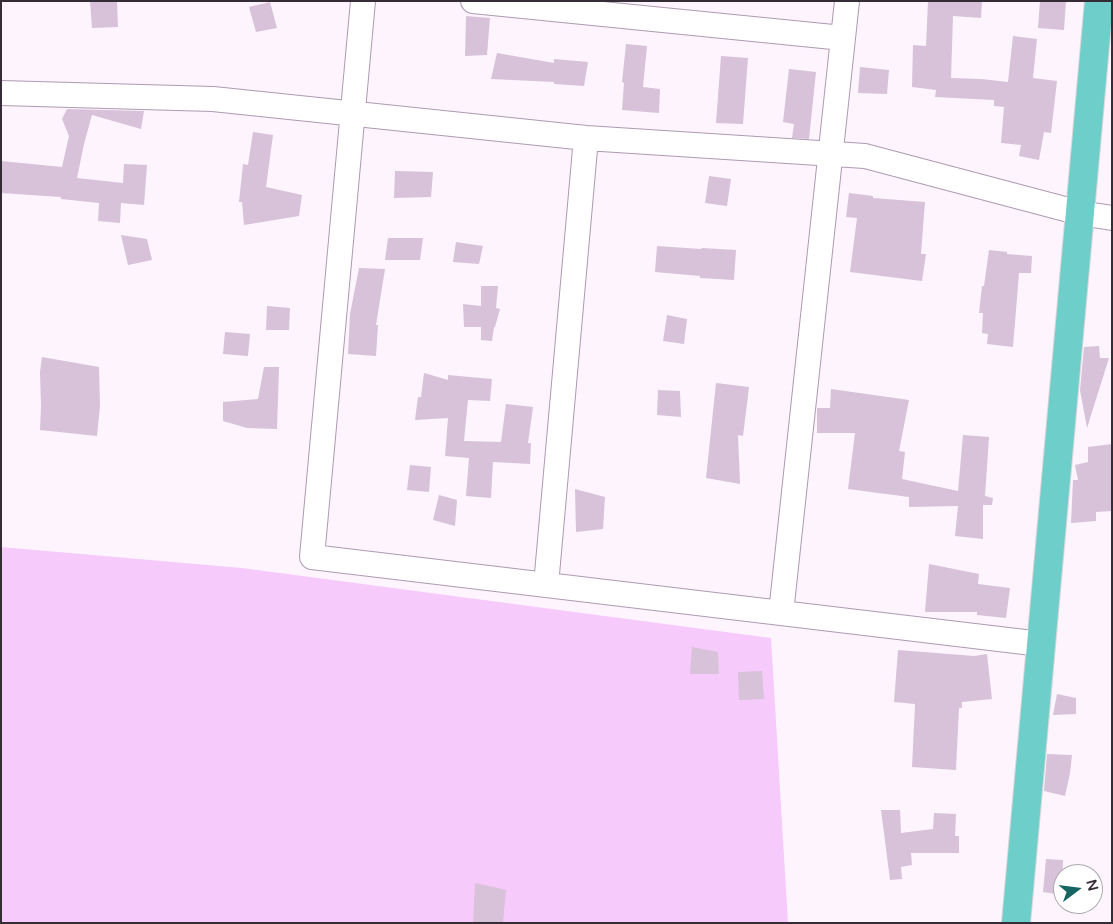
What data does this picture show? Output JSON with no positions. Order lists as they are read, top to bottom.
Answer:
{
  "north": "right"
}
